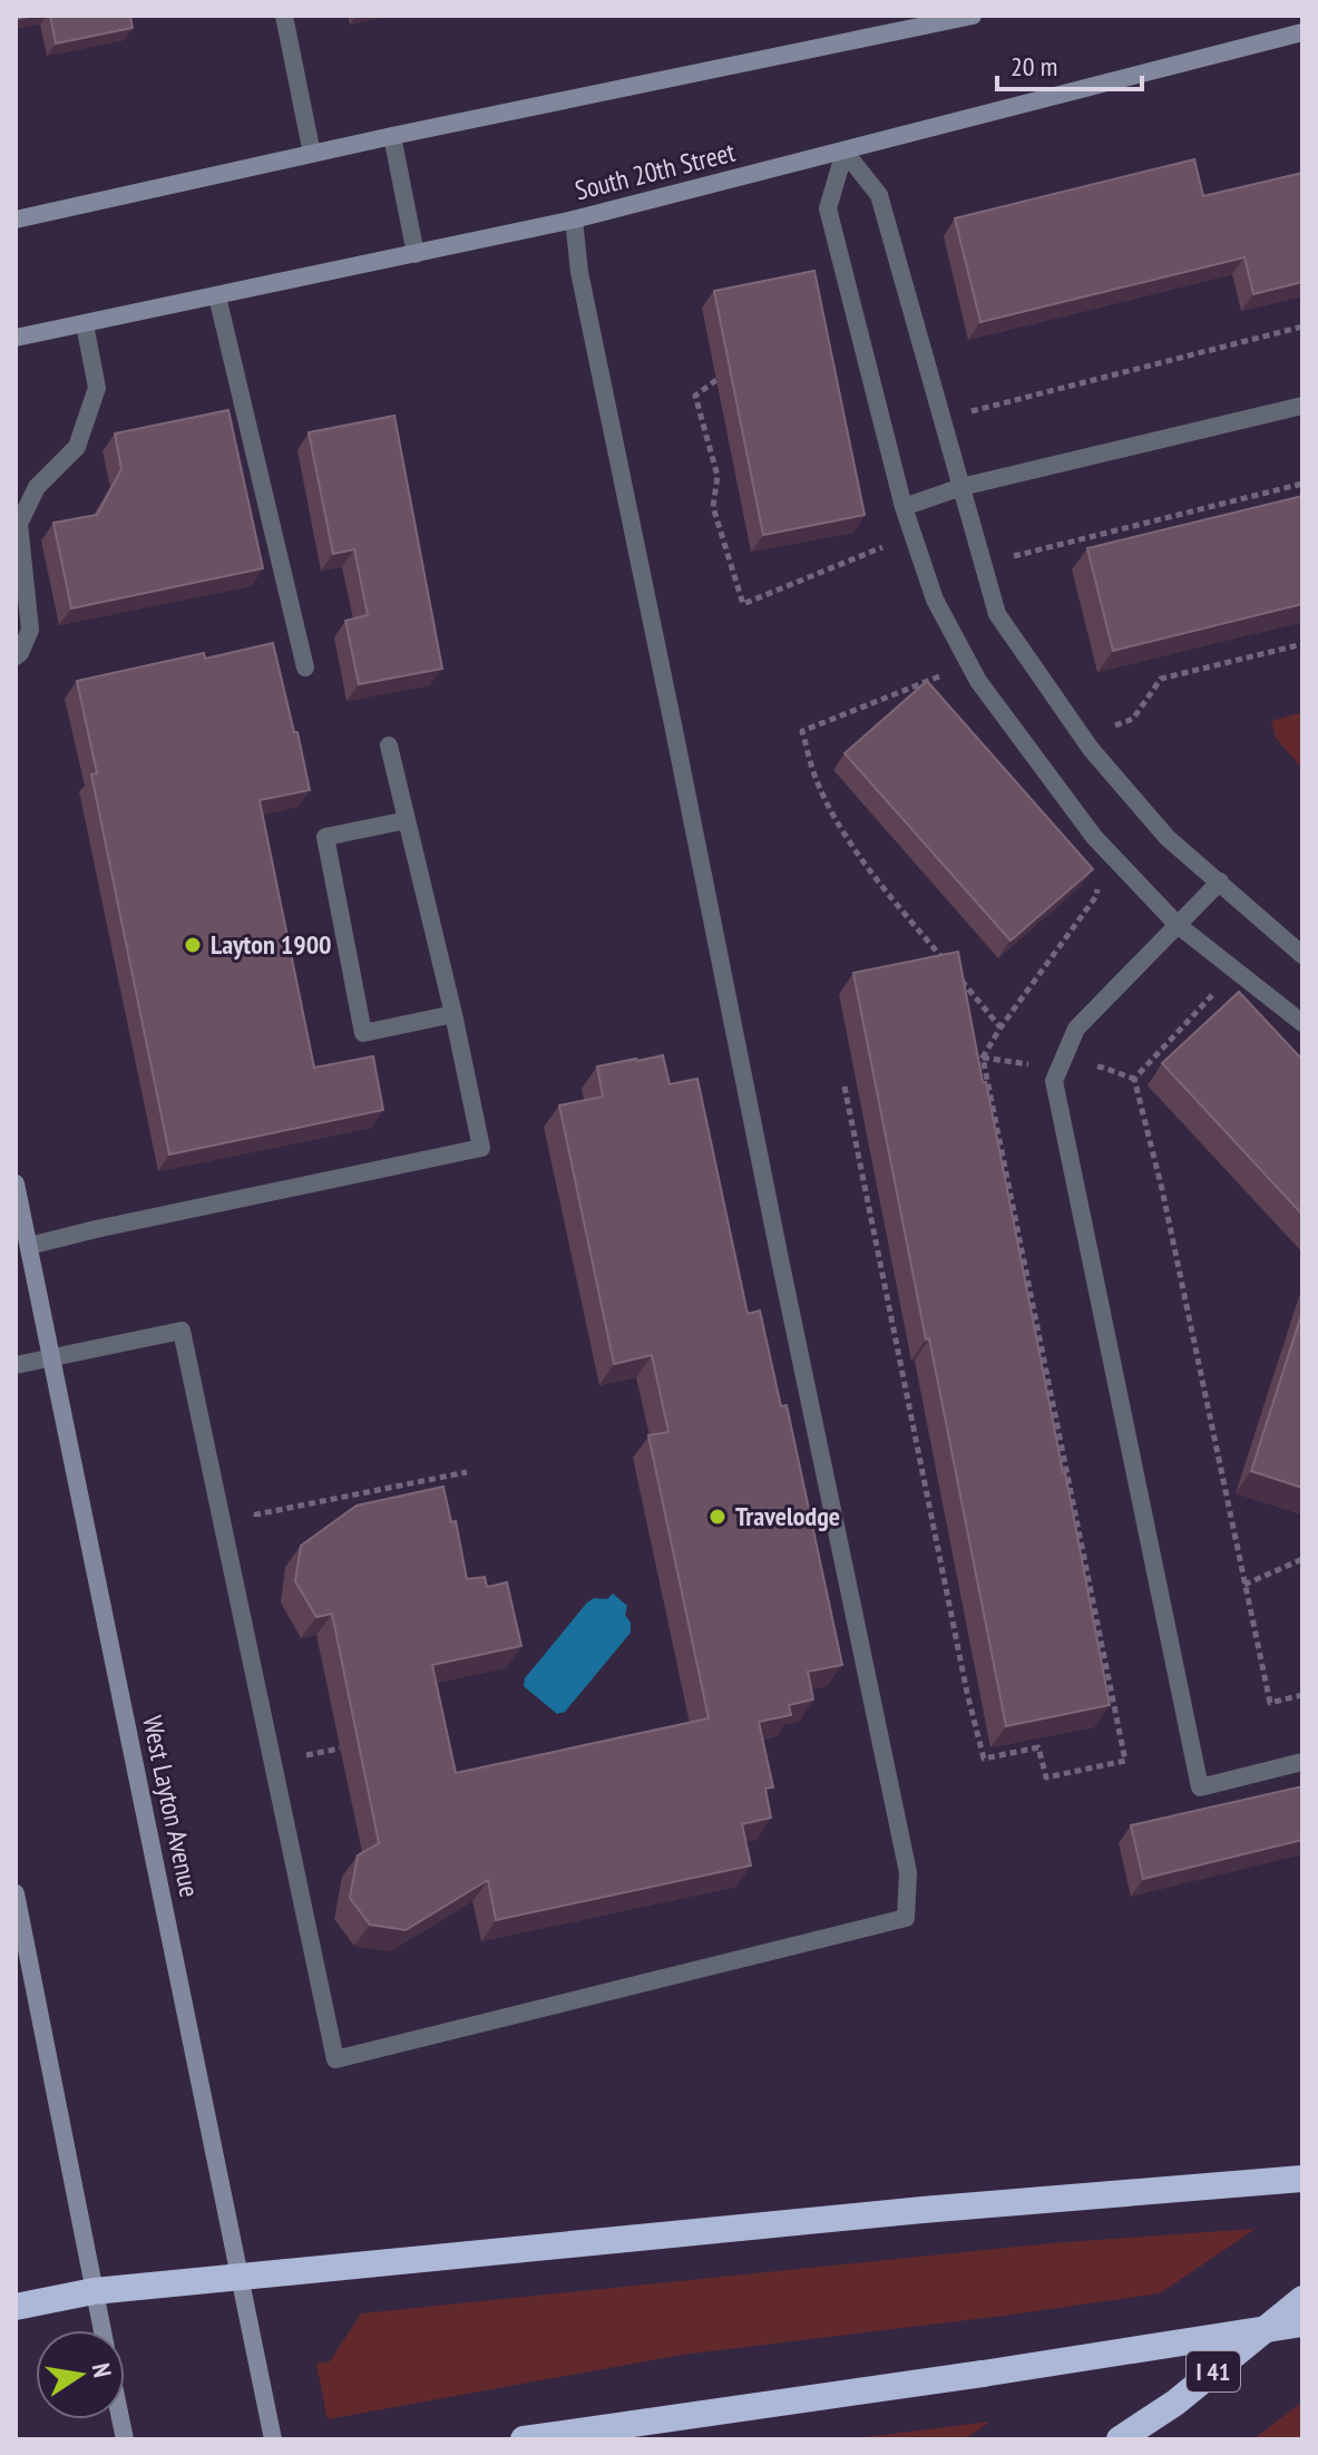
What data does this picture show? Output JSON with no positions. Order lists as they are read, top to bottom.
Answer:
{
  "streets": {
    "highway": ["I 41"],
    "street": ["South 20th Street", "West Layton Avenue"]
  },
  "places": ["Layton 1900", "Travelodge"],
  "scale_bar": "20 m",
  "north": "right"
}
